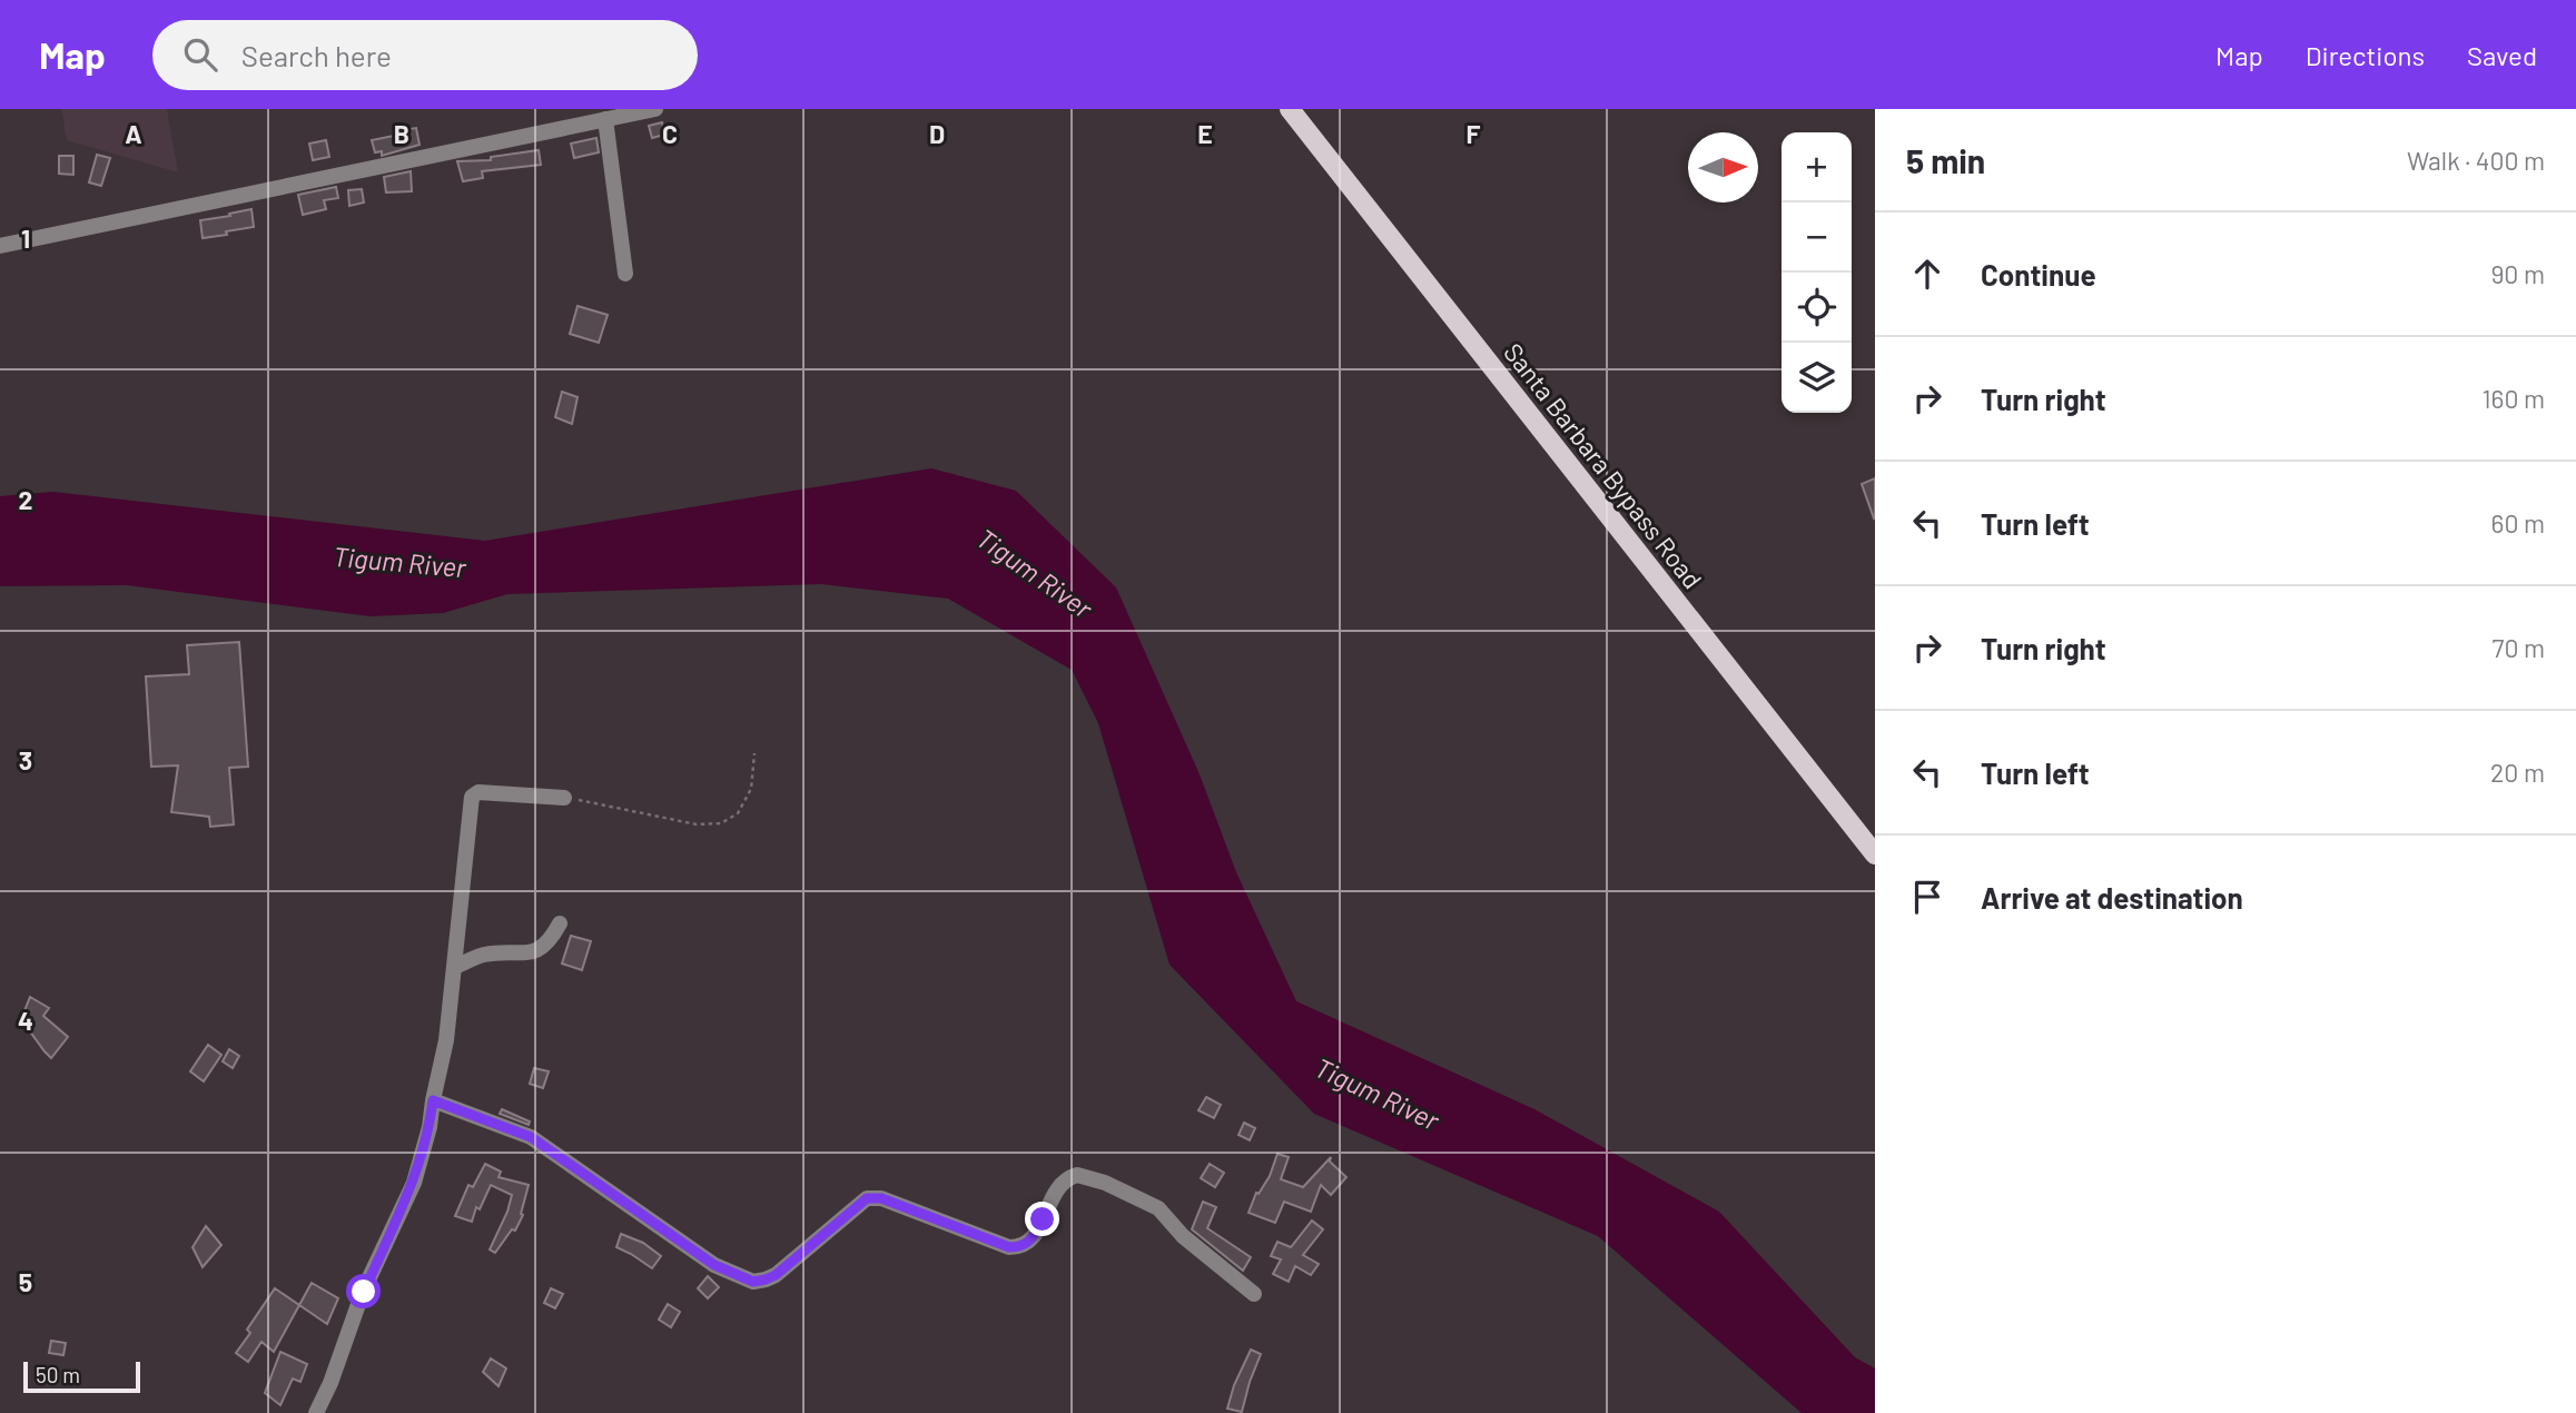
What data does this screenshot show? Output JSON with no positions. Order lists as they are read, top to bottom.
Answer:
{
  "streets": {
    "main road": ["Santa Barbara Bypass Road"]
  },
  "water": ["Tigum River"],
  "scale_bar": "50 m",
  "north": "right",
  "page": {
    "header": "Map",
    "search": "Search here",
    "nav": ["Map", "Directions", "Saved"],
    "heading": ["5 min", "Walk · 400 m"],
    "map_buttons": ["+", "−"],
    "list": [
      ["Continue", "90 m"],
      ["Turn right", "160 m"],
      ["Turn left", "60 m"],
      ["Turn right", "70 m"],
      ["Turn left", "20 m"],
      "Arrive at destination"
    ],
    "scale": "50 m"
  },
  "grid": {
    "columns": [
      "A",
      "B",
      "C",
      "D",
      "E",
      "F"
    ],
    "rows": [
      "1",
      "2",
      "3",
      "4",
      "5"
    ]
  }
}
